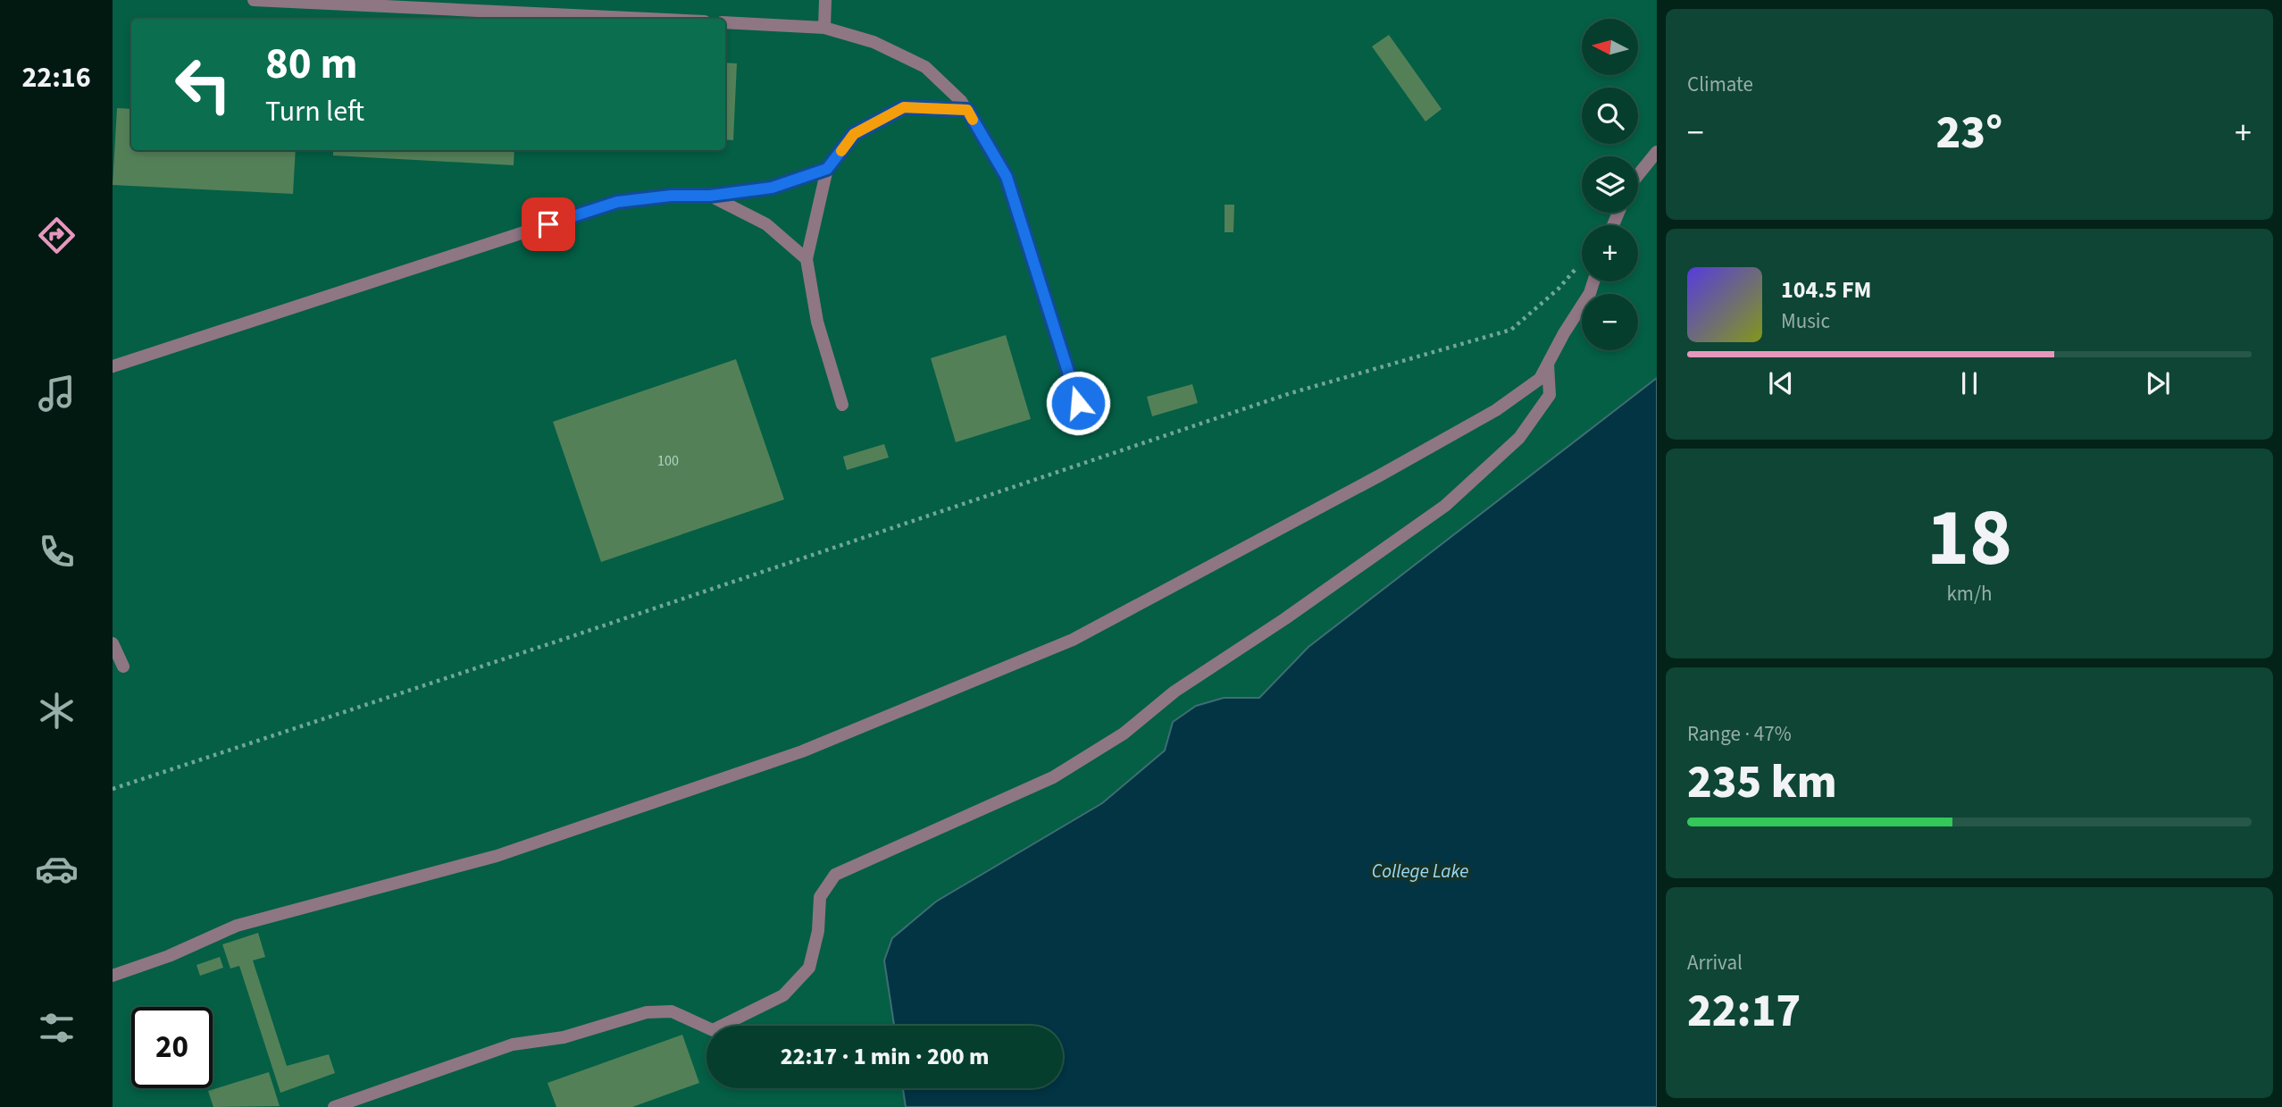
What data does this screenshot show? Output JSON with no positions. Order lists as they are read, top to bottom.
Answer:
{
  "water": ["College Lake"],
  "house_numbers": ["100"],
  "north": "left",
  "page": {
    "tabs": "22:16",
    "tile": [
      "Climate",
      ["18", "km/h"],
      ["Range · 47%", "235 km"],
      ["Arrival", "22:17"]
    ],
    "map_buttons": ["+", "−"],
    "turn": ["80 m", "Turn left"],
    "heat": ["−", "23°", "+"],
    "song": ["104.5 FM", "Music"],
    "limit": "20",
    "trip": "22:17 · 1 min · 200 m"
  }
}
